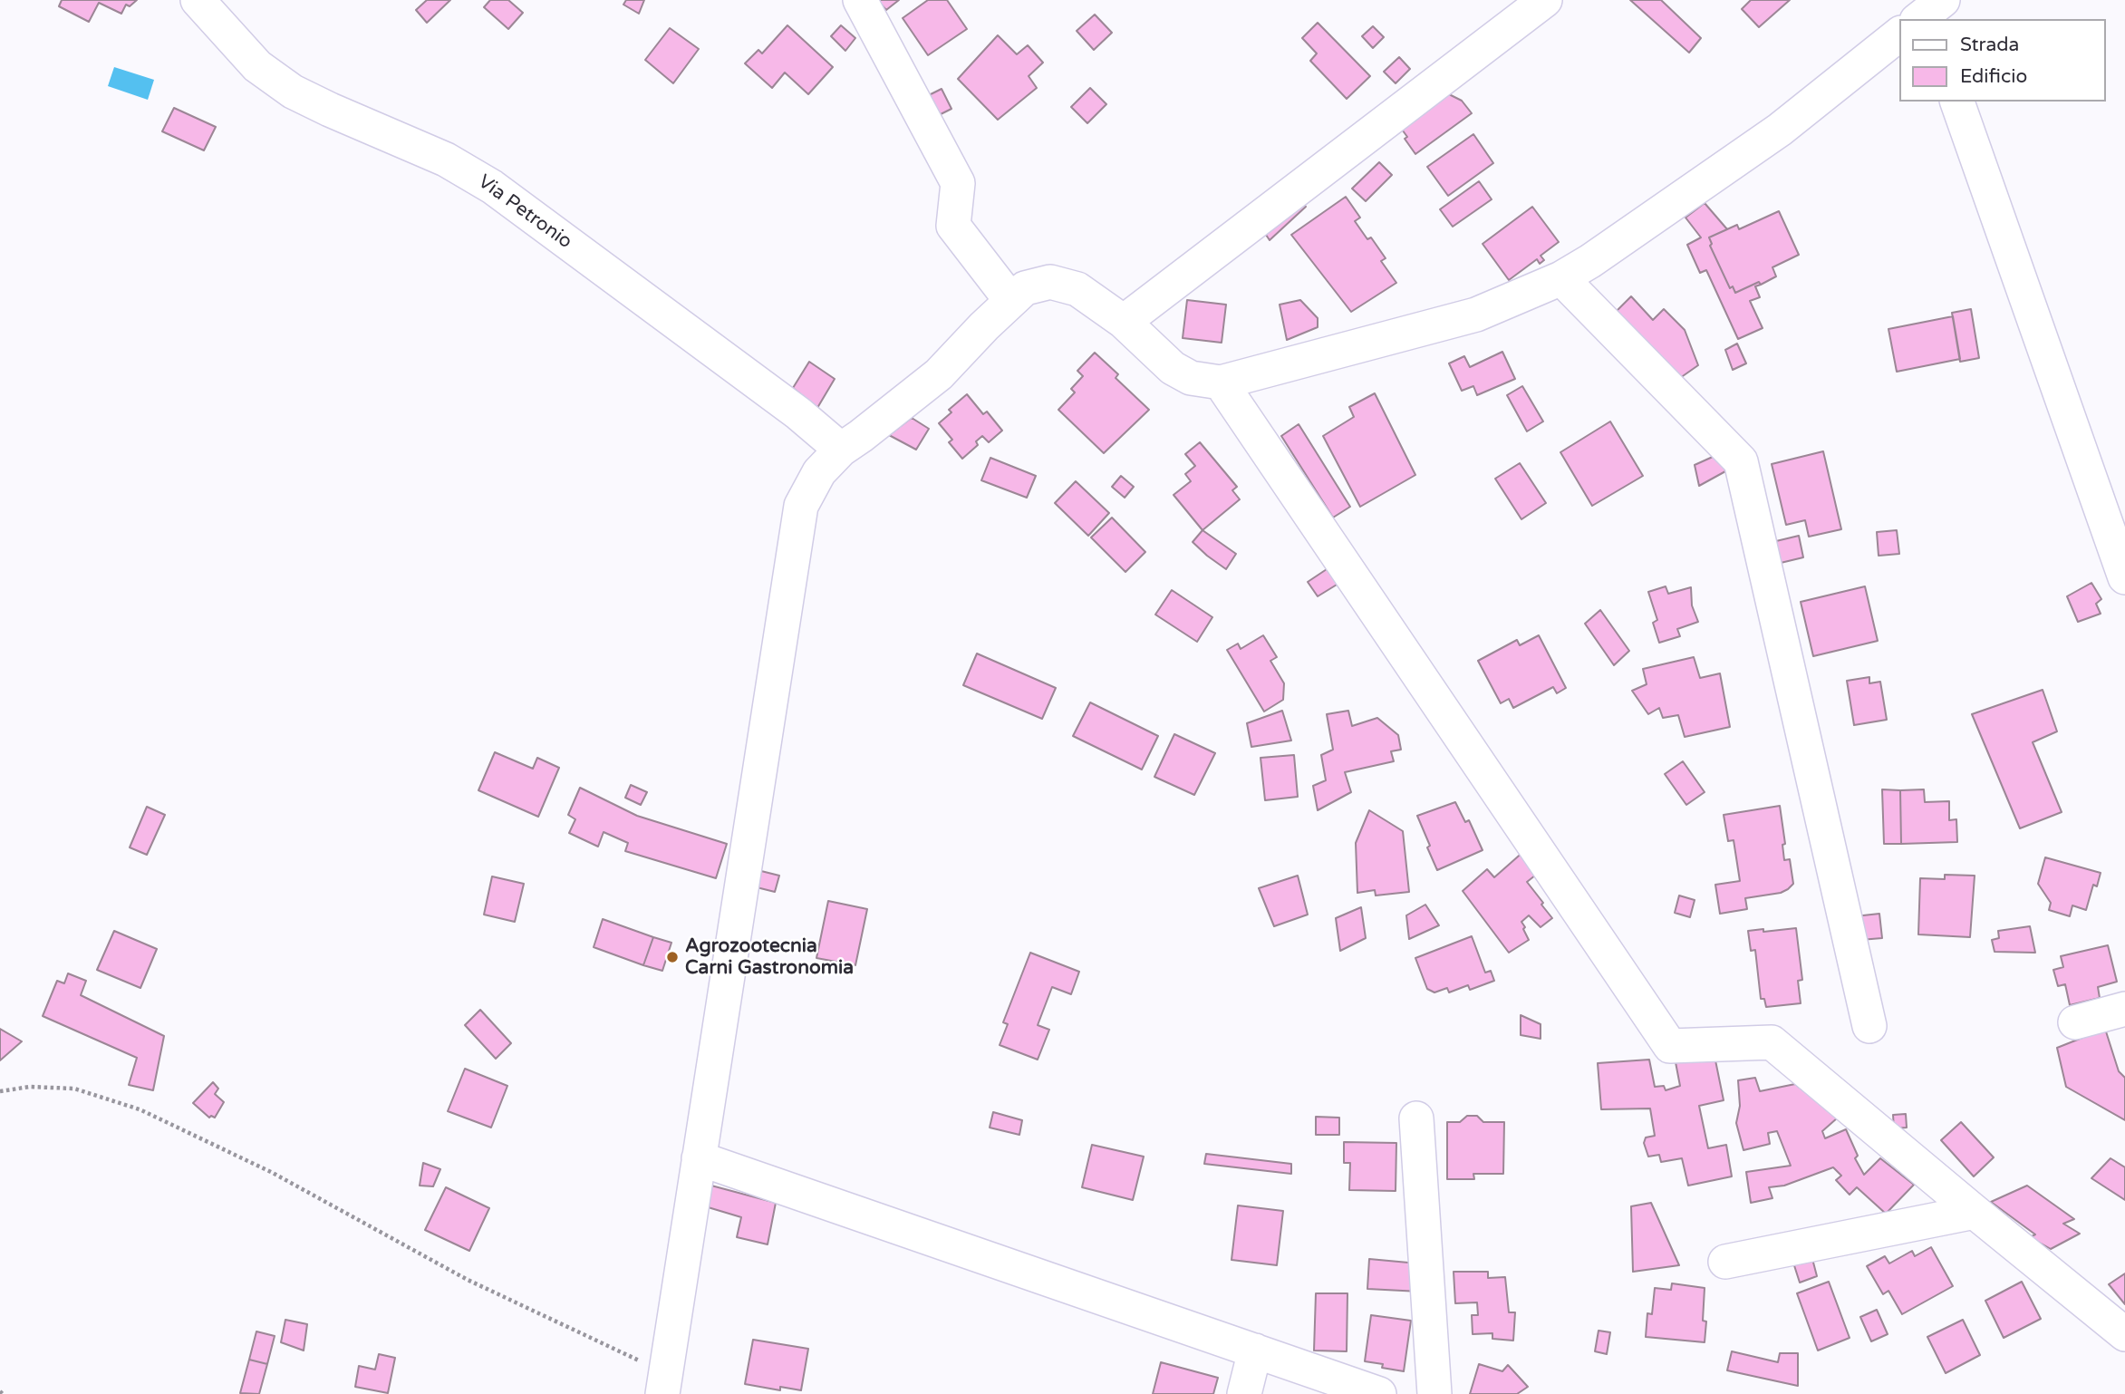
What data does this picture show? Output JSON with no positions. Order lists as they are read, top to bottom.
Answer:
{
  "streets": {
    "street": ["Via Petronio"]
  },
  "places": ["Agrozootecnia Carni Gastronomia"],
  "legend": ["Strada", "Edificio"]
}
